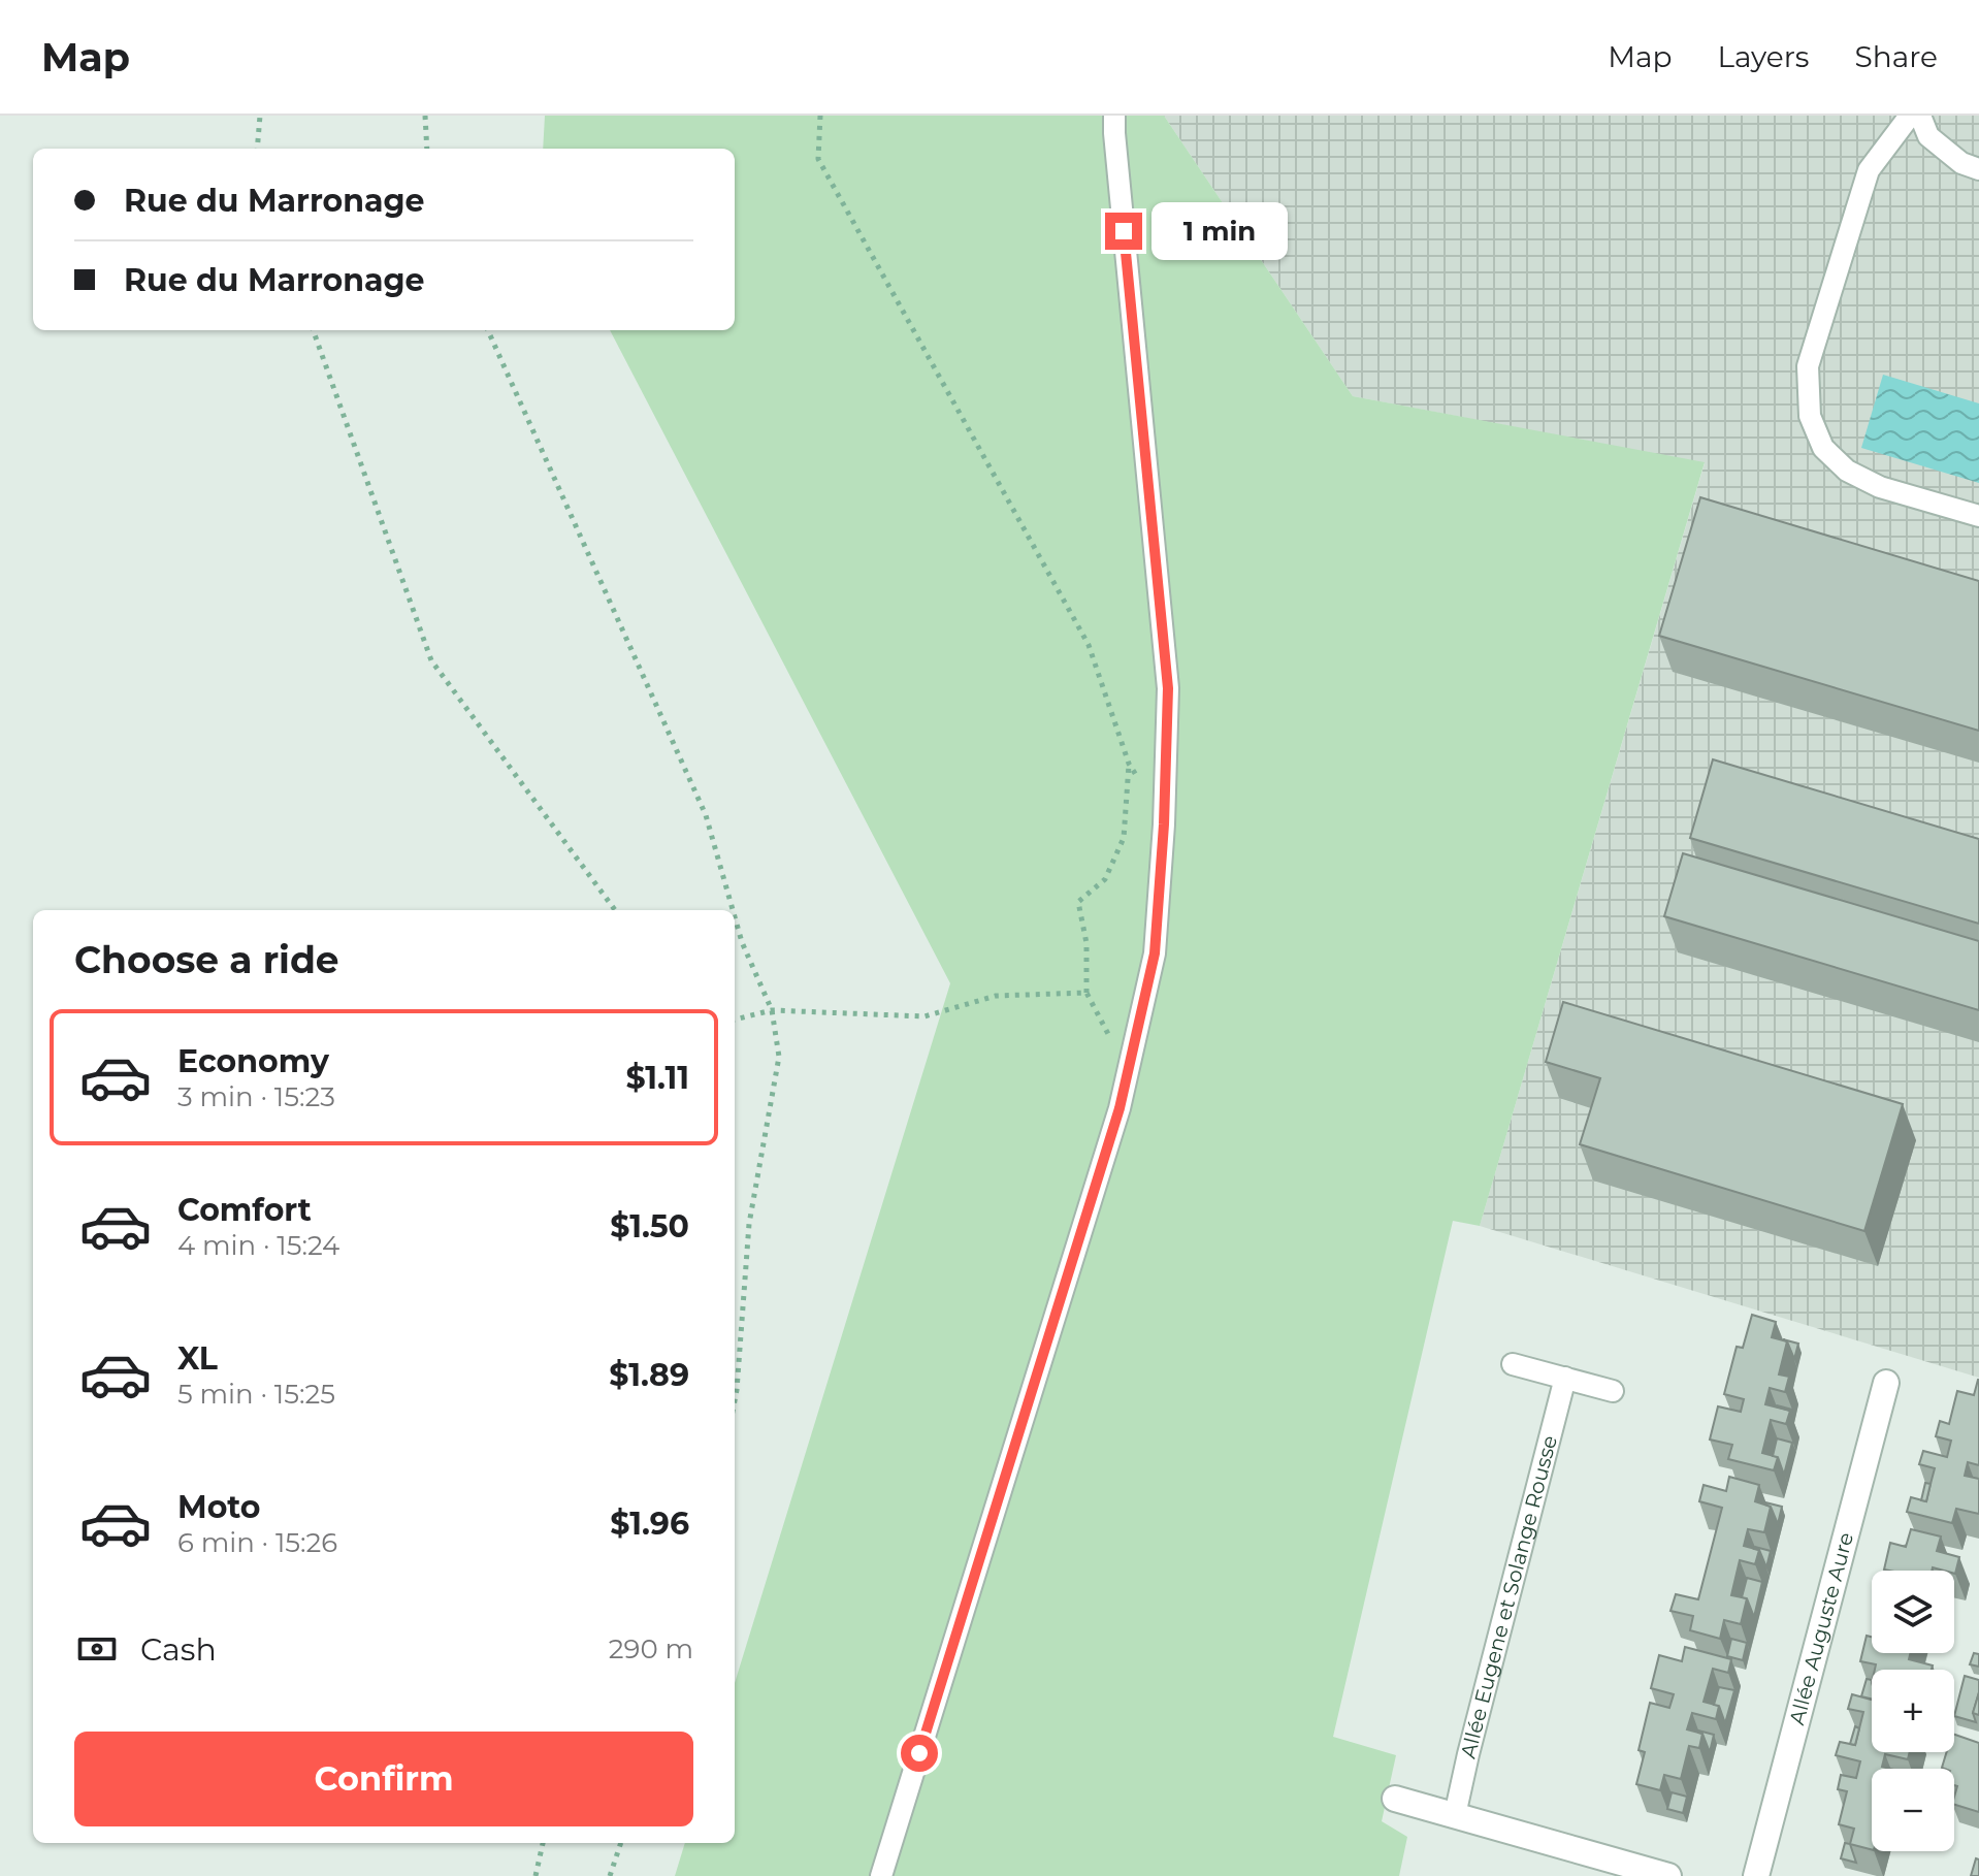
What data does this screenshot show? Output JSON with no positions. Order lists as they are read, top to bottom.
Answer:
{
  "streets": {
    "street": ["Allée Auguste Aure"],
    "lane": ["Allée Eugene et Solange Rousse"]
  },
  "page": {
    "header": "Map",
    "nav": ["Map", "Layers", "Share"],
    "banner": ["Rue du Marronage", "Rue du Marronage"],
    "bubble": "1 min",
    "heading": "Choose a ride",
    "list": [
      {
        "name": "Economy",
        "note": "3 min · 15:23",
        "value": "$1.11"
      },
      {
        "name": "Comfort",
        "note": "4 min · 15:24",
        "value": "$1.50"
      },
      {
        "name": "XL",
        "note": "5 min · 15:25",
        "value": "$1.89"
      },
      {
        "name": "Moto",
        "note": "6 min · 15:26",
        "value": "$1.96"
      }
    ],
    "map_buttons": ["+", "−"],
    "pay": ["Cash", "290 m"],
    "buttons": "Confirm"
  }
}
